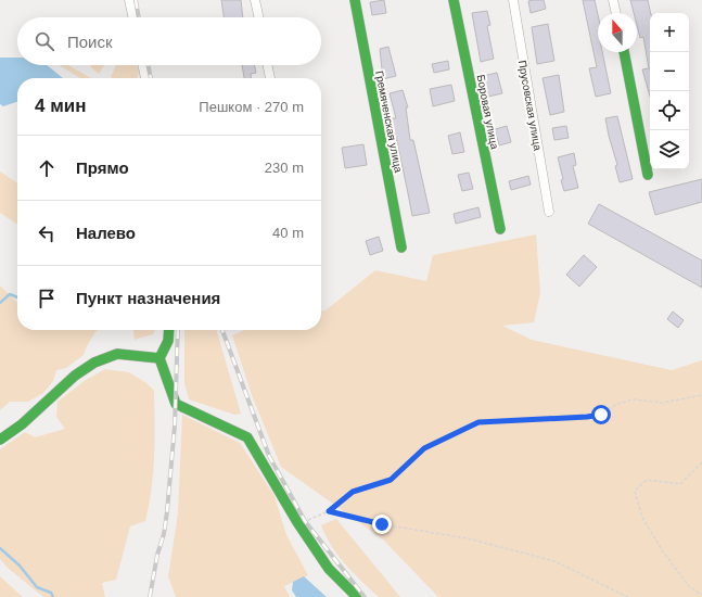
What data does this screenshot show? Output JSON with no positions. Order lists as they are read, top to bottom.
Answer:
{
  "streets": {
    "street": ["Прусовская улица", "Боровая улица", "Гремяченская улица"]
  },
  "north": "top",
  "page": {
    "map_buttons": ["+", "−"],
    "search": "Поиск",
    "heading": ["4 мин", "Пешком · 270 m"],
    "list": [
      ["Прямо", "230 m"],
      ["Налево", "40 m"],
      "Пункт назначения"
    ]
  }
}
